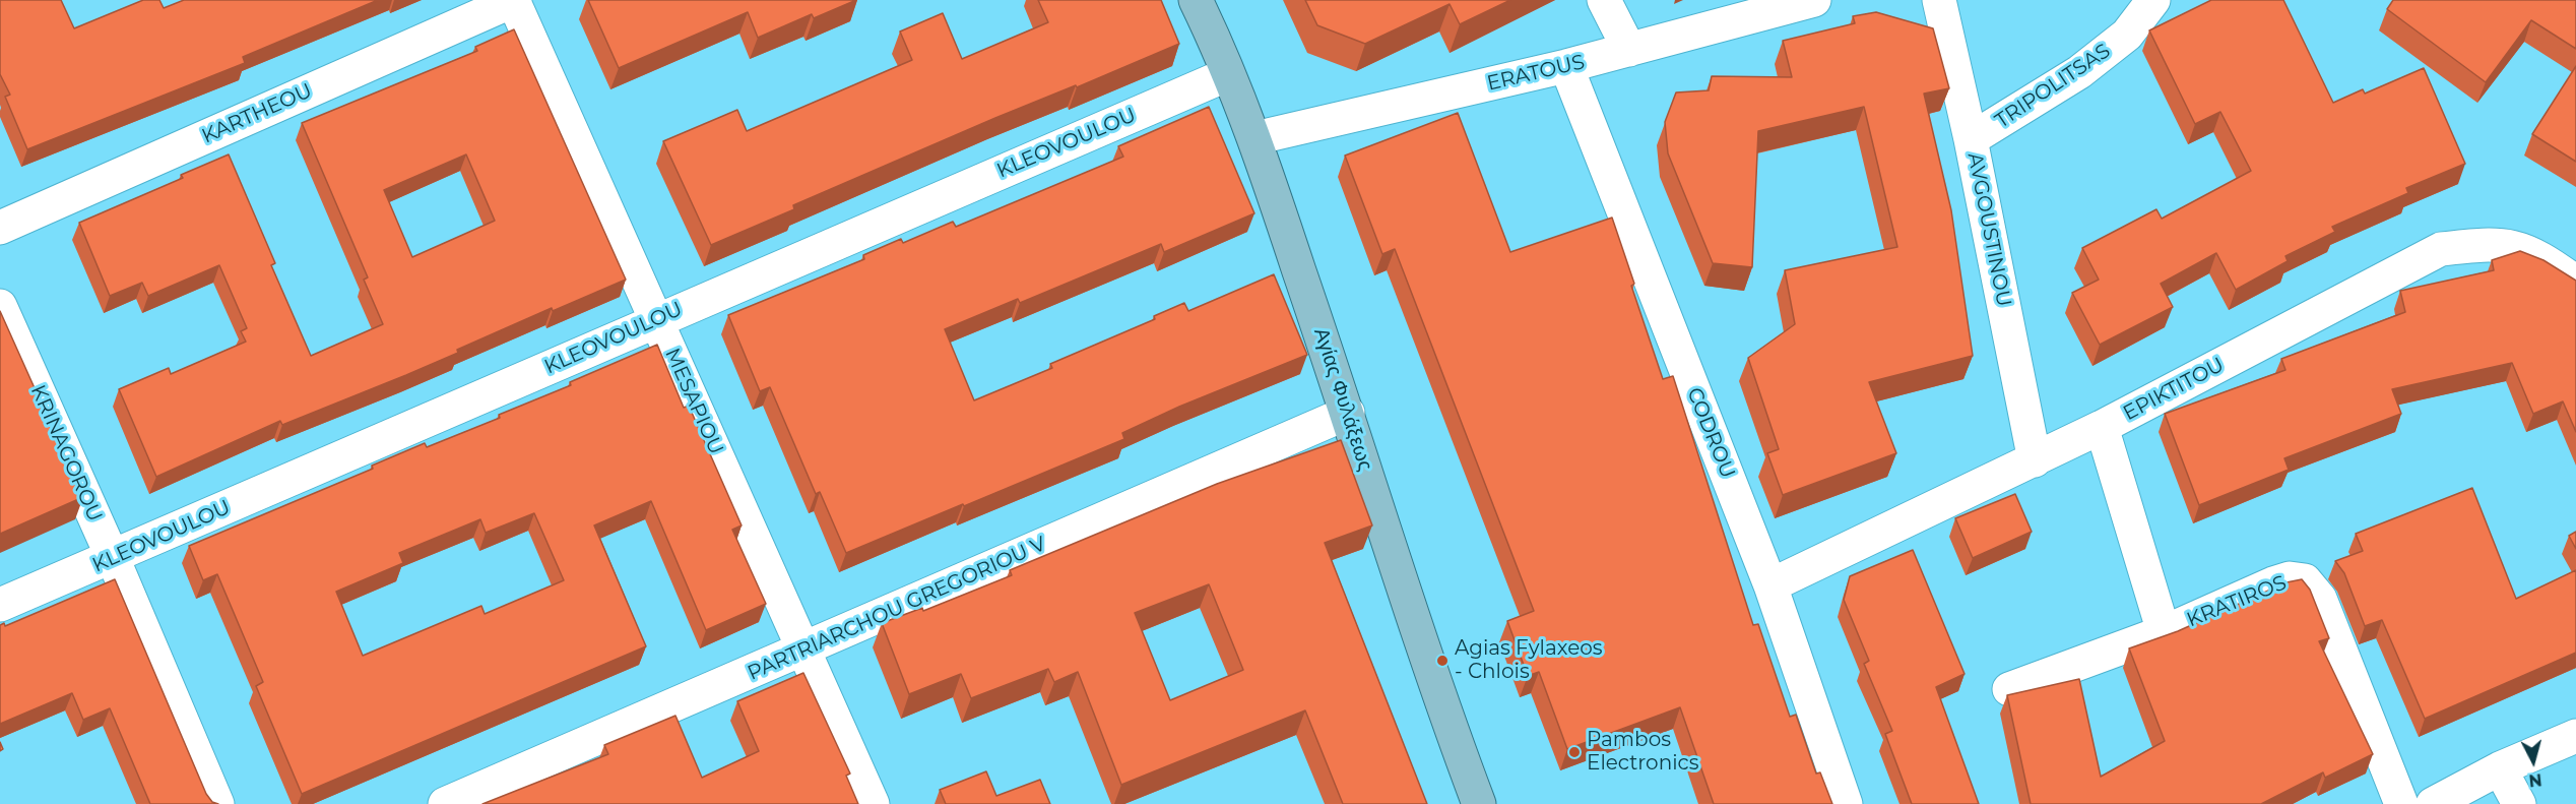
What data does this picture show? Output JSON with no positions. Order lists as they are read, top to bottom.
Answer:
{
  "streets": {
    "main road": ["Αγίας Φυλάξεως"],
    "street": [
      "ERATOUS",
      "TRIPOLITSAS",
      "KARTHEOU",
      "KLEOVOULOU",
      "AVGOUSTINOU",
      "EPIKTITOU",
      "MESAPIOU",
      "CODROU",
      "KRINAGOROU",
      "KRATIROS",
      "PARTRIARCHOU GREGORIOU V"
    ]
  },
  "crossings": [
    ["ERATOUS", "Αγίας Φυλάξεως"],
    ["ERATOUS", "CODROU"],
    ["TRIPOLITSAS", "AVGOUSTINOU"],
    ["KARTHEOU", "MESAPIOU"],
    ["KLEOVOULOU", "Αγίας Φυλάξεως"],
    ["KLEOVOULOU", "MESAPIOU"],
    ["KLEOVOULOU", "KRINAGOROU"],
    ["AVGOUSTINOU", "EPIKTITOU"],
    ["EPIKTITOU", "CODROU"],
    ["Αγίας Φυλάξεως", "PARTRIARCHOU GREGORIOU V"],
    ["MESAPIOU", "PARTRIARCHOU GREGORIOU V"]
  ],
  "places": ["Agias Fylaxeos - Chlois", "Pambos Electronics"],
  "north": "bottom"
}
